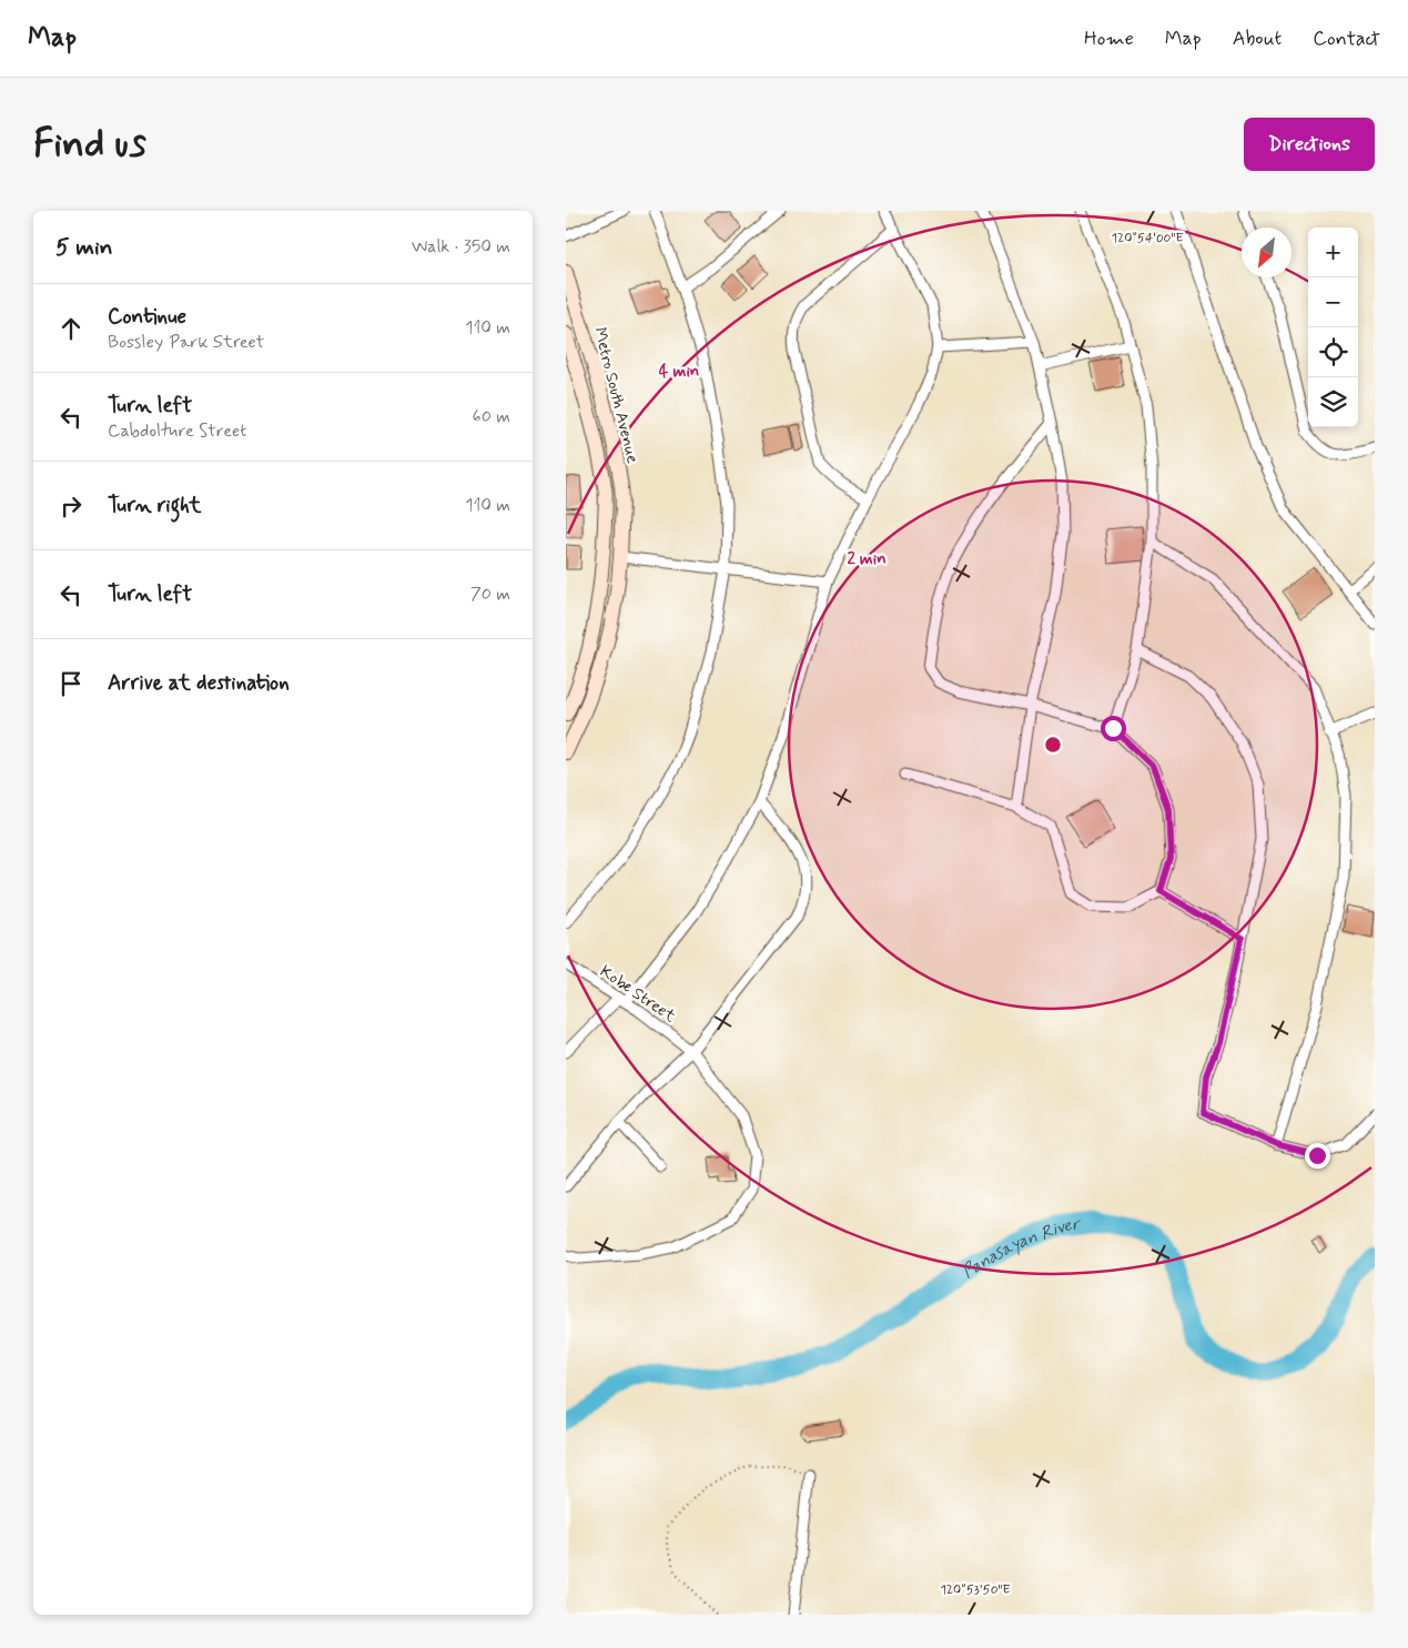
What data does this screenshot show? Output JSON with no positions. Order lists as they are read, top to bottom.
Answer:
{
  "streets": {
    "street": ["Metro South Avenue", "Kobe Street"]
  },
  "water": ["Panasayan River"],
  "north": "bottom left",
  "page": {
    "header": "Map",
    "nav": [
      "Home",
      "Map",
      "About",
      "Contact"
    ],
    "buttons": "Directions",
    "title": "Find us",
    "heading": ["5 min", "Walk · 350 m"],
    "map_buttons": ["+", "−"],
    "list": [
      ["Continue", "Bossley Park Street", "110 m"],
      ["Turn left", "Cabdolture Street", "60 m"],
      ["Turn right", "110 m"],
      ["Turn left", "70 m"],
      "Arrive at destination"
    ]
  },
  "coordinates": ["120°54'00\"E", "120°53'50\"E"],
  "rings": ["4 min", "2 min"]
}
